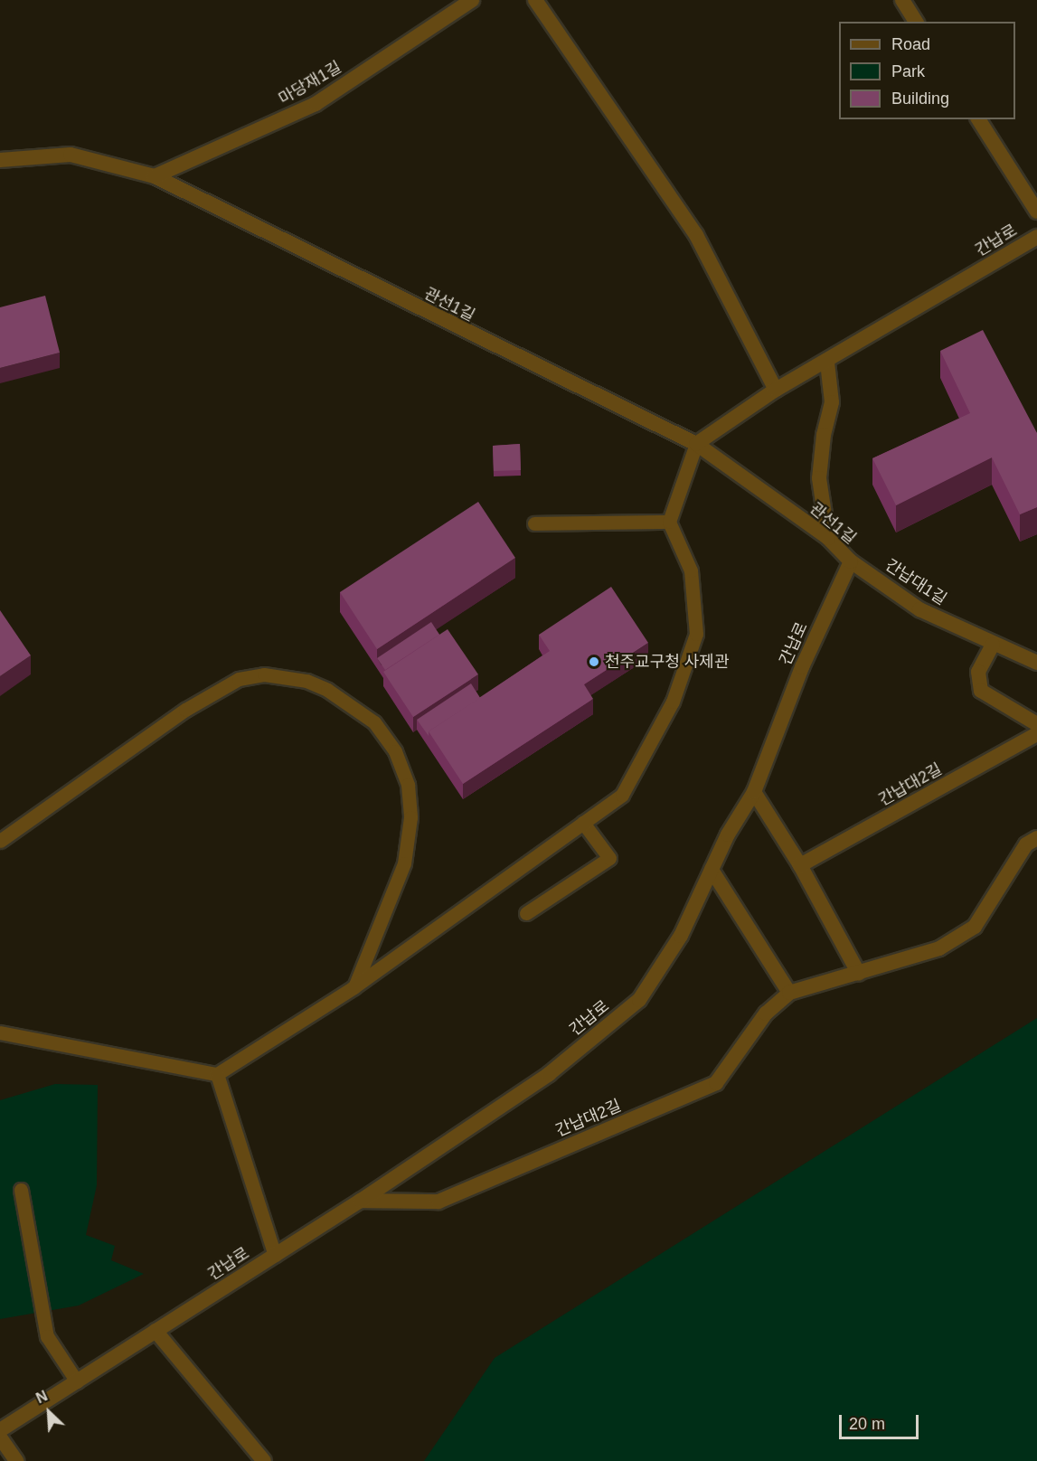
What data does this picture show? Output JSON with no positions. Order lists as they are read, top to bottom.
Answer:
{
  "streets": {
    "street": [
      "마당재1길",
      "간납로",
      "관선1길",
      "간납대1길",
      "간납대2길"
    ]
  },
  "crossings": [
    ["마당재1길", "관선1길"],
    ["간납로", "관선1길"],
    ["간납로", "간납대1길"],
    ["간납로", "간납대2길"],
    ["관선1길", "간납대1길"]
  ],
  "places": ["천주교구청 사제관"],
  "legend": ["Road", "Park", "Building"],
  "scale_bar": "20 m",
  "north": "top left"
}
